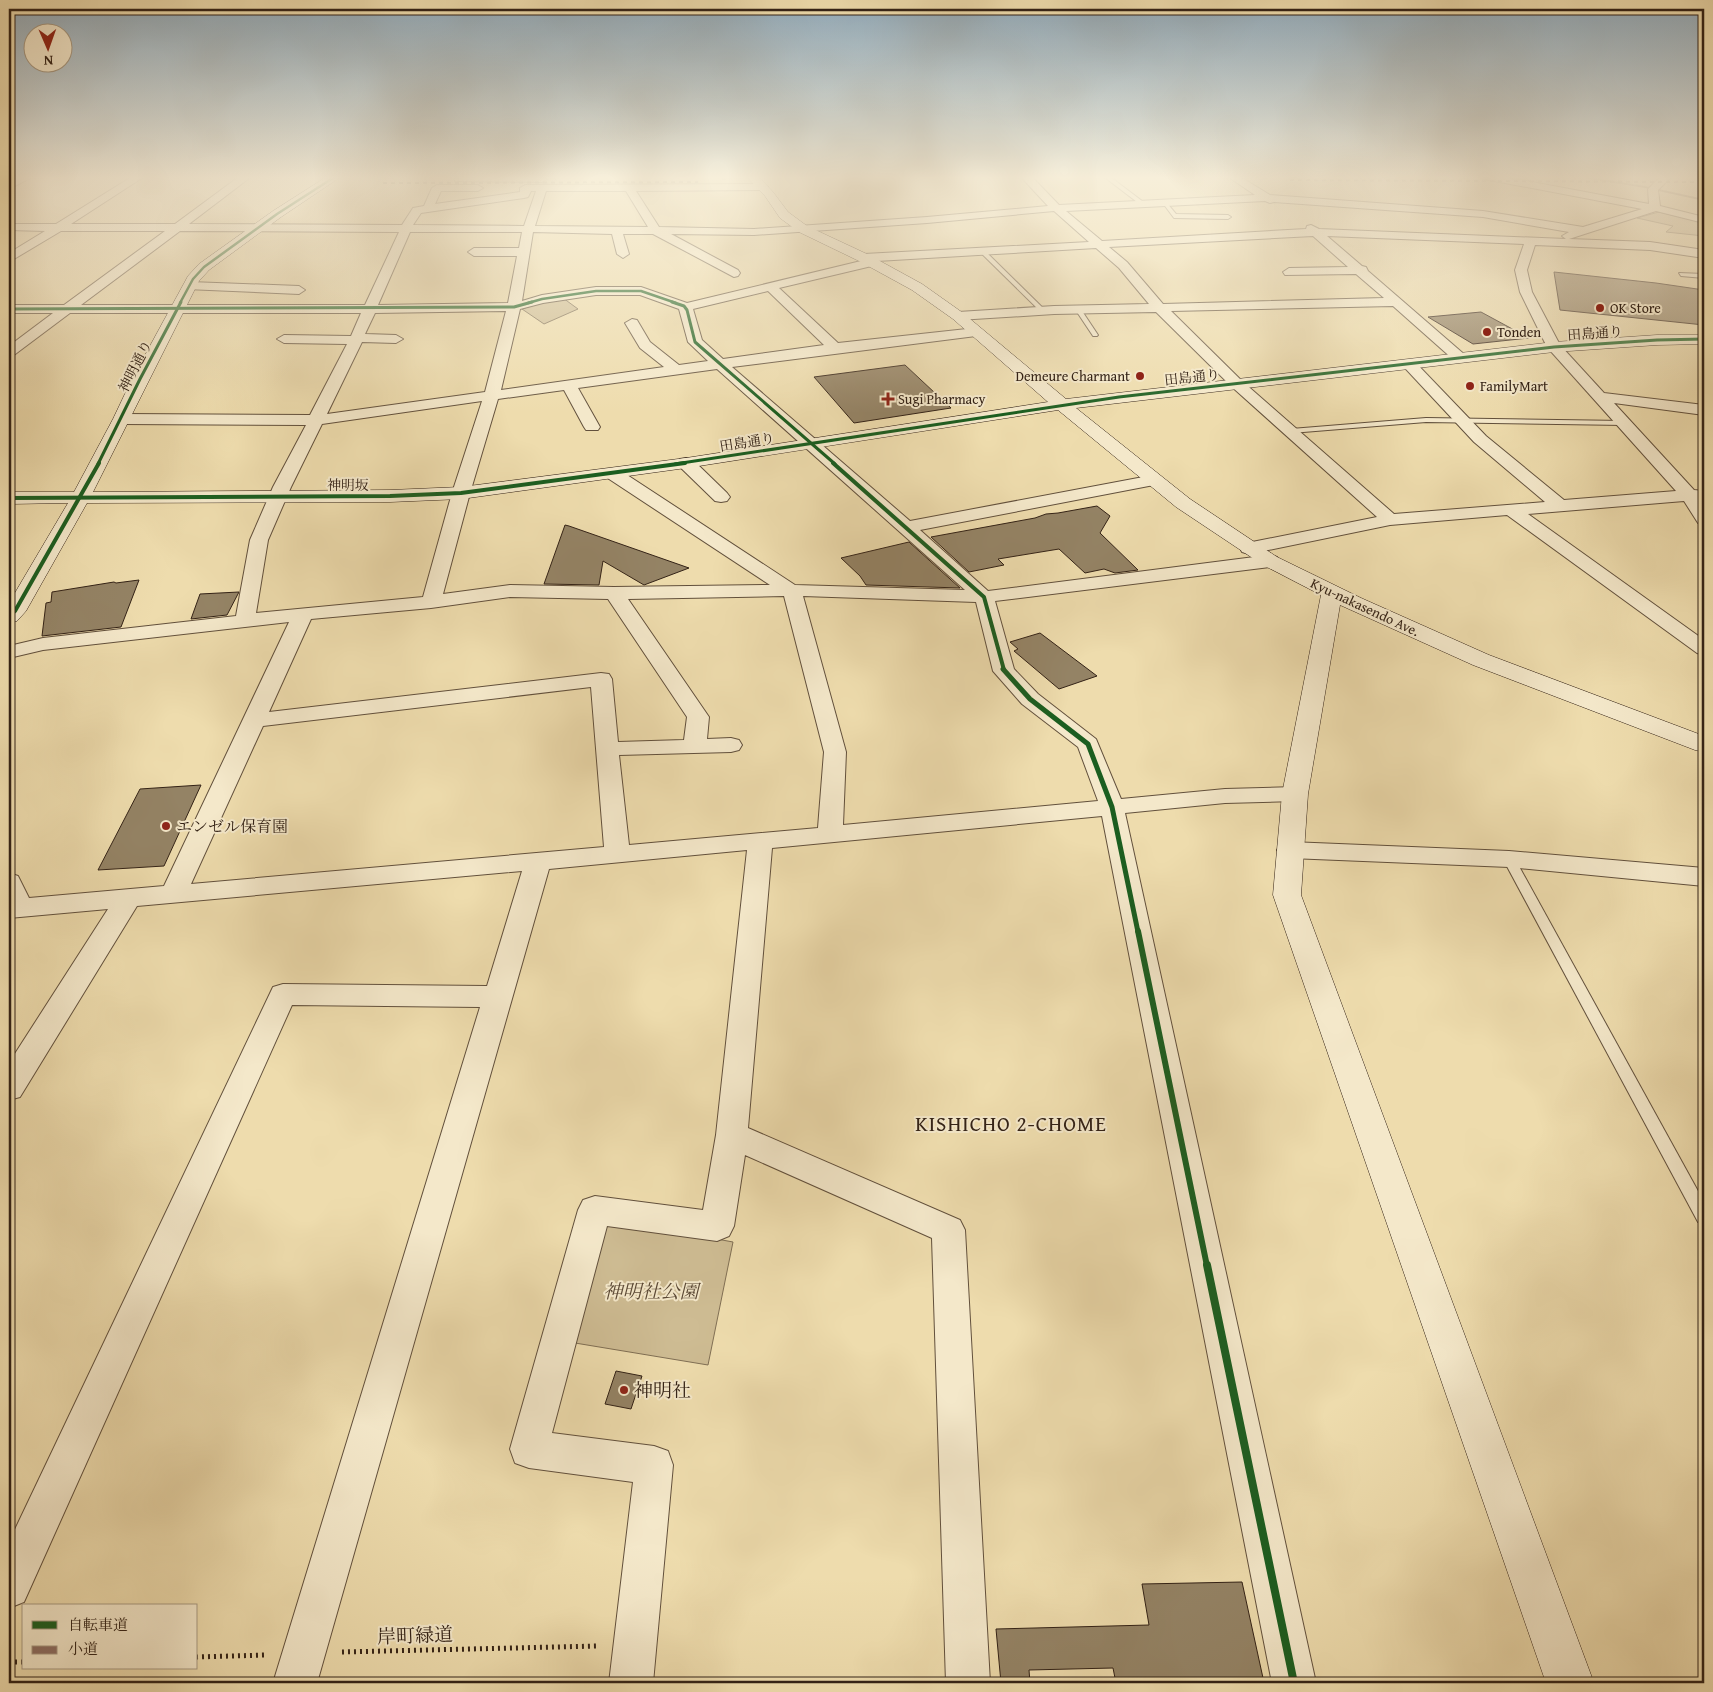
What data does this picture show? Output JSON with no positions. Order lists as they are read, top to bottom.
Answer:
{
  "streets": {
    "street": [
      "田島通り",
      "神明通り",
      "神明坂",
      "Kyu-nakasendo Ave."
    ],
    "path": ["岸町緑道"]
  },
  "crossings": [
    ["田島通り", "神明坂"],
    ["田島通り", "Kyu-nakasendo Ave."],
    ["神明通り", "神明坂"]
  ],
  "districts": ["KISHICHO 2-CHOME"],
  "parks": ["神明社公園"],
  "places": {
    "other": [
      "OK Store",
      "Tonden",
      "Demeure Charmant",
      "FamilyMart",
      "エンゼル保育園",
      "神明社"
    ],
    "health": ["Sugi Pharmacy"]
  },
  "legend": ["自転車道", "小道"],
  "north": "bottom"
}
